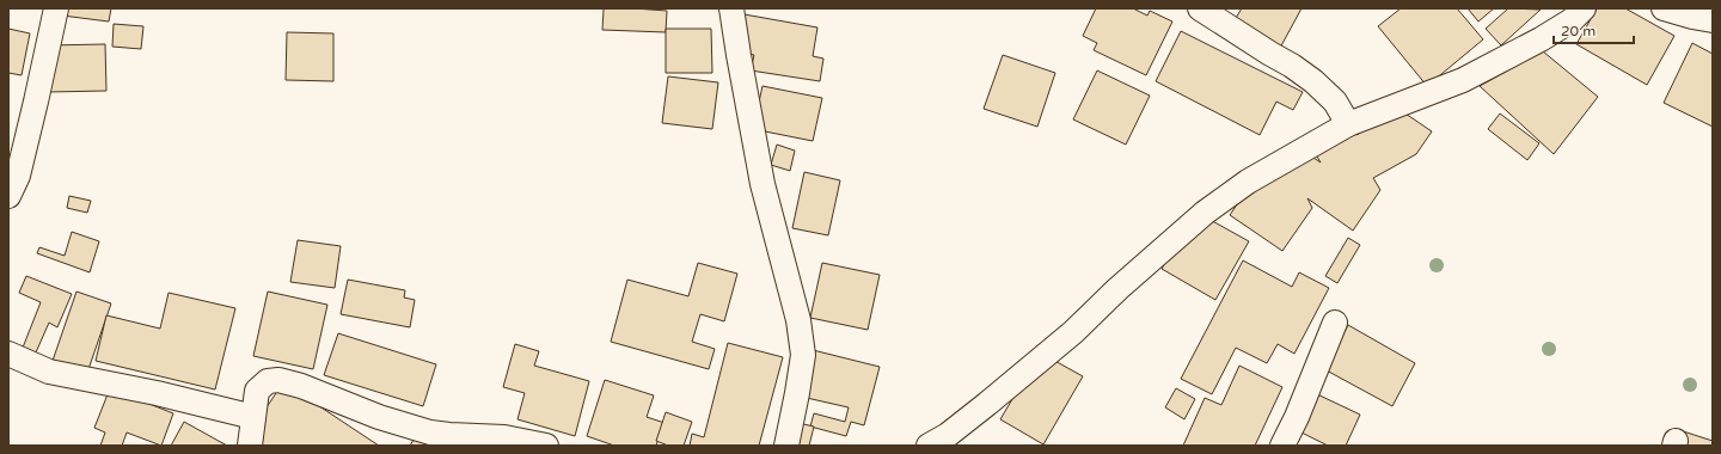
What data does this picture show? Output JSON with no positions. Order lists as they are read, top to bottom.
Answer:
{
  "scale_bar": "20 m"
}
